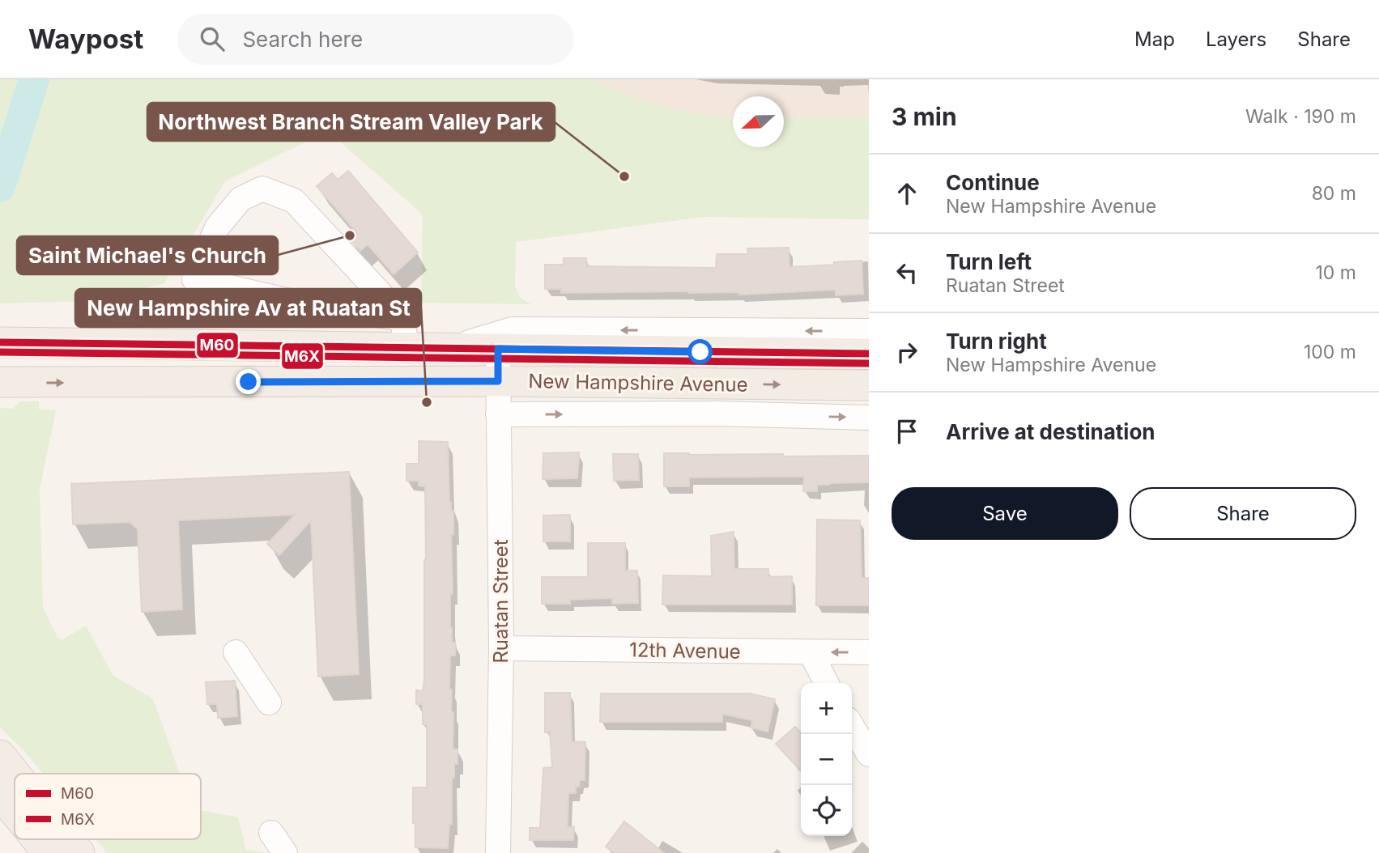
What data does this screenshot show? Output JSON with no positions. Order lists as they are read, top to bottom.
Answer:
{
  "streets": {
    "main road": ["New Hampshire Avenue"],
    "street": ["Ruatan Street", "12th Avenue"]
  },
  "crossings": [
    ["New Hampshire Avenue", "Ruatan Street"],
    ["Ruatan Street", "12th Avenue"]
  ],
  "places": ["Northwest Branch Stream Valley Park", "Saint Michael's Church", "New Hampshire Av at Ruatan St"],
  "lines": ["transit line M60", "transit line M6X"],
  "legend": ["M60", "M6X"],
  "north": "left",
  "page": {
    "header": "Waypost",
    "search": "Search here",
    "nav": ["Map", "Layers", "Share"],
    "heading": ["3 min", "Walk · 190 m"],
    "list": [
      ["Continue", "New Hampshire Avenue", "80 m"],
      ["Turn left", "Ruatan Street", "10 m"],
      ["Turn right", "New Hampshire Avenue", "100 m"],
      "Arrive at destination"
    ],
    "buttons": ["Save", "Share"],
    "map_buttons": ["+", "−"]
  }
}
